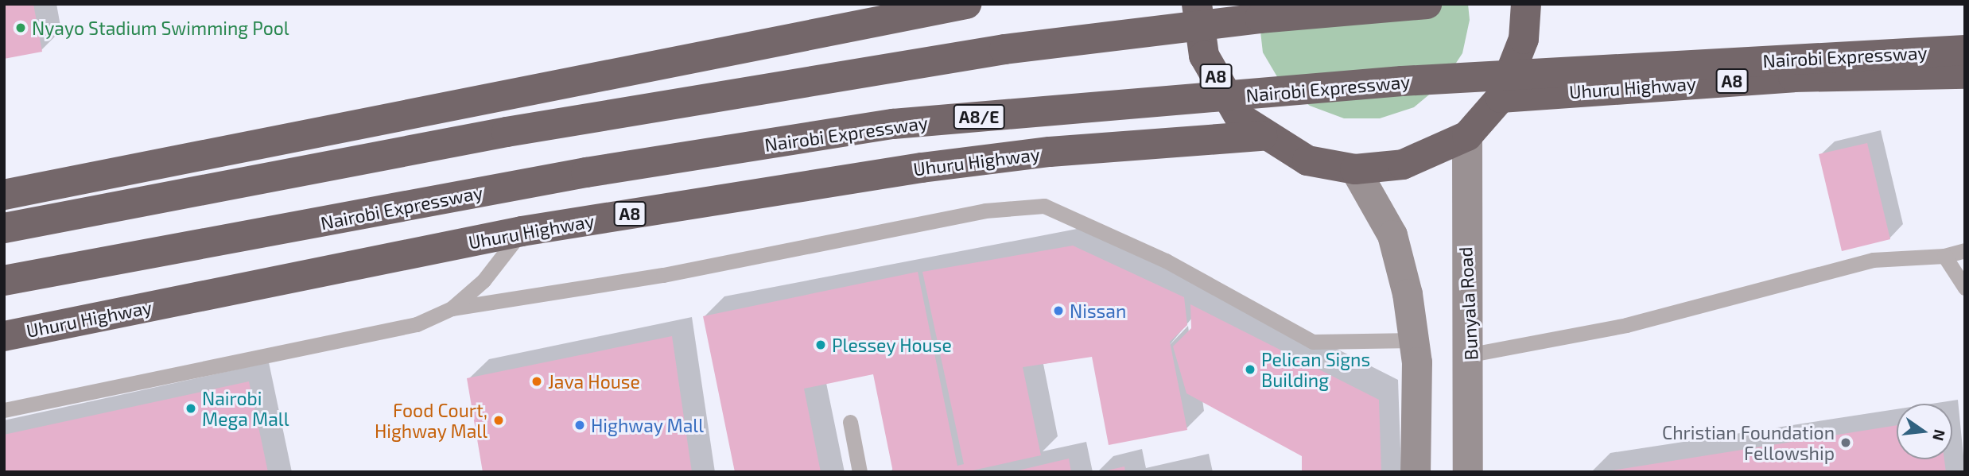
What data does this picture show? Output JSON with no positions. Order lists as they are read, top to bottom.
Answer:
{
  "streets": {
    "highway": [
      "Nairobi Expressway",
      "A8",
      "Uhuru Highway",
      "A8/E"
    ],
    "main road": ["Bunyala Road"]
  },
  "crossings": [
    ["Nairobi Expressway", "Uhuru Highway"],
    ["A8", "Uhuru Highway"],
    ["A8", "Bunyala Road"]
  ],
  "places": [
    "Nyayo Stadium Swimming Pool",
    "Nissan",
    "Plessey House",
    "Pelican Signs Building",
    "Java House",
    "Nairobi Mega Mall",
    "Food Court, Highway Mall",
    "Highway Mall",
    "Christian Foundation Fellowship"
  ],
  "north": "right"
}
